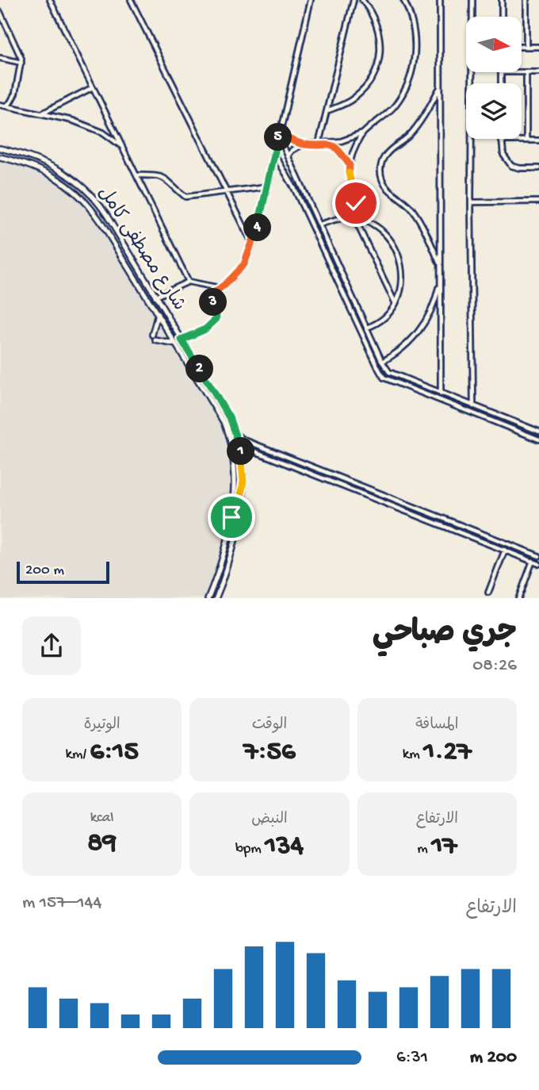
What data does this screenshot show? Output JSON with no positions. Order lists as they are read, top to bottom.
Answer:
{
  "streets": {
    "street": ["شارع مصطفى كامل"]
  },
  "scale_bar": "200 m",
  "north": "right",
  "page": {
    "pins": [
      "5",
      "4",
      "3",
      "2",
      "1"
    ],
    "scale": "200 m",
    "heading": ["جري صباحي", "08:26"],
    "stats": [
      ["المسافة", "1.27 km"],
      ["الوقت", "7:56"],
      ["الوتيرة", "6:15 /km"],
      ["الارتفاع", "17 m"],
      ["النبض", "134 bpm"],
      ["kcal", "89"]
    ],
    "chart": ["الارتفاع", "144–157 m"],
    "list": [
      {
        "name": "200 m",
        "note": "6:31"
      }
    ]
  }
}
